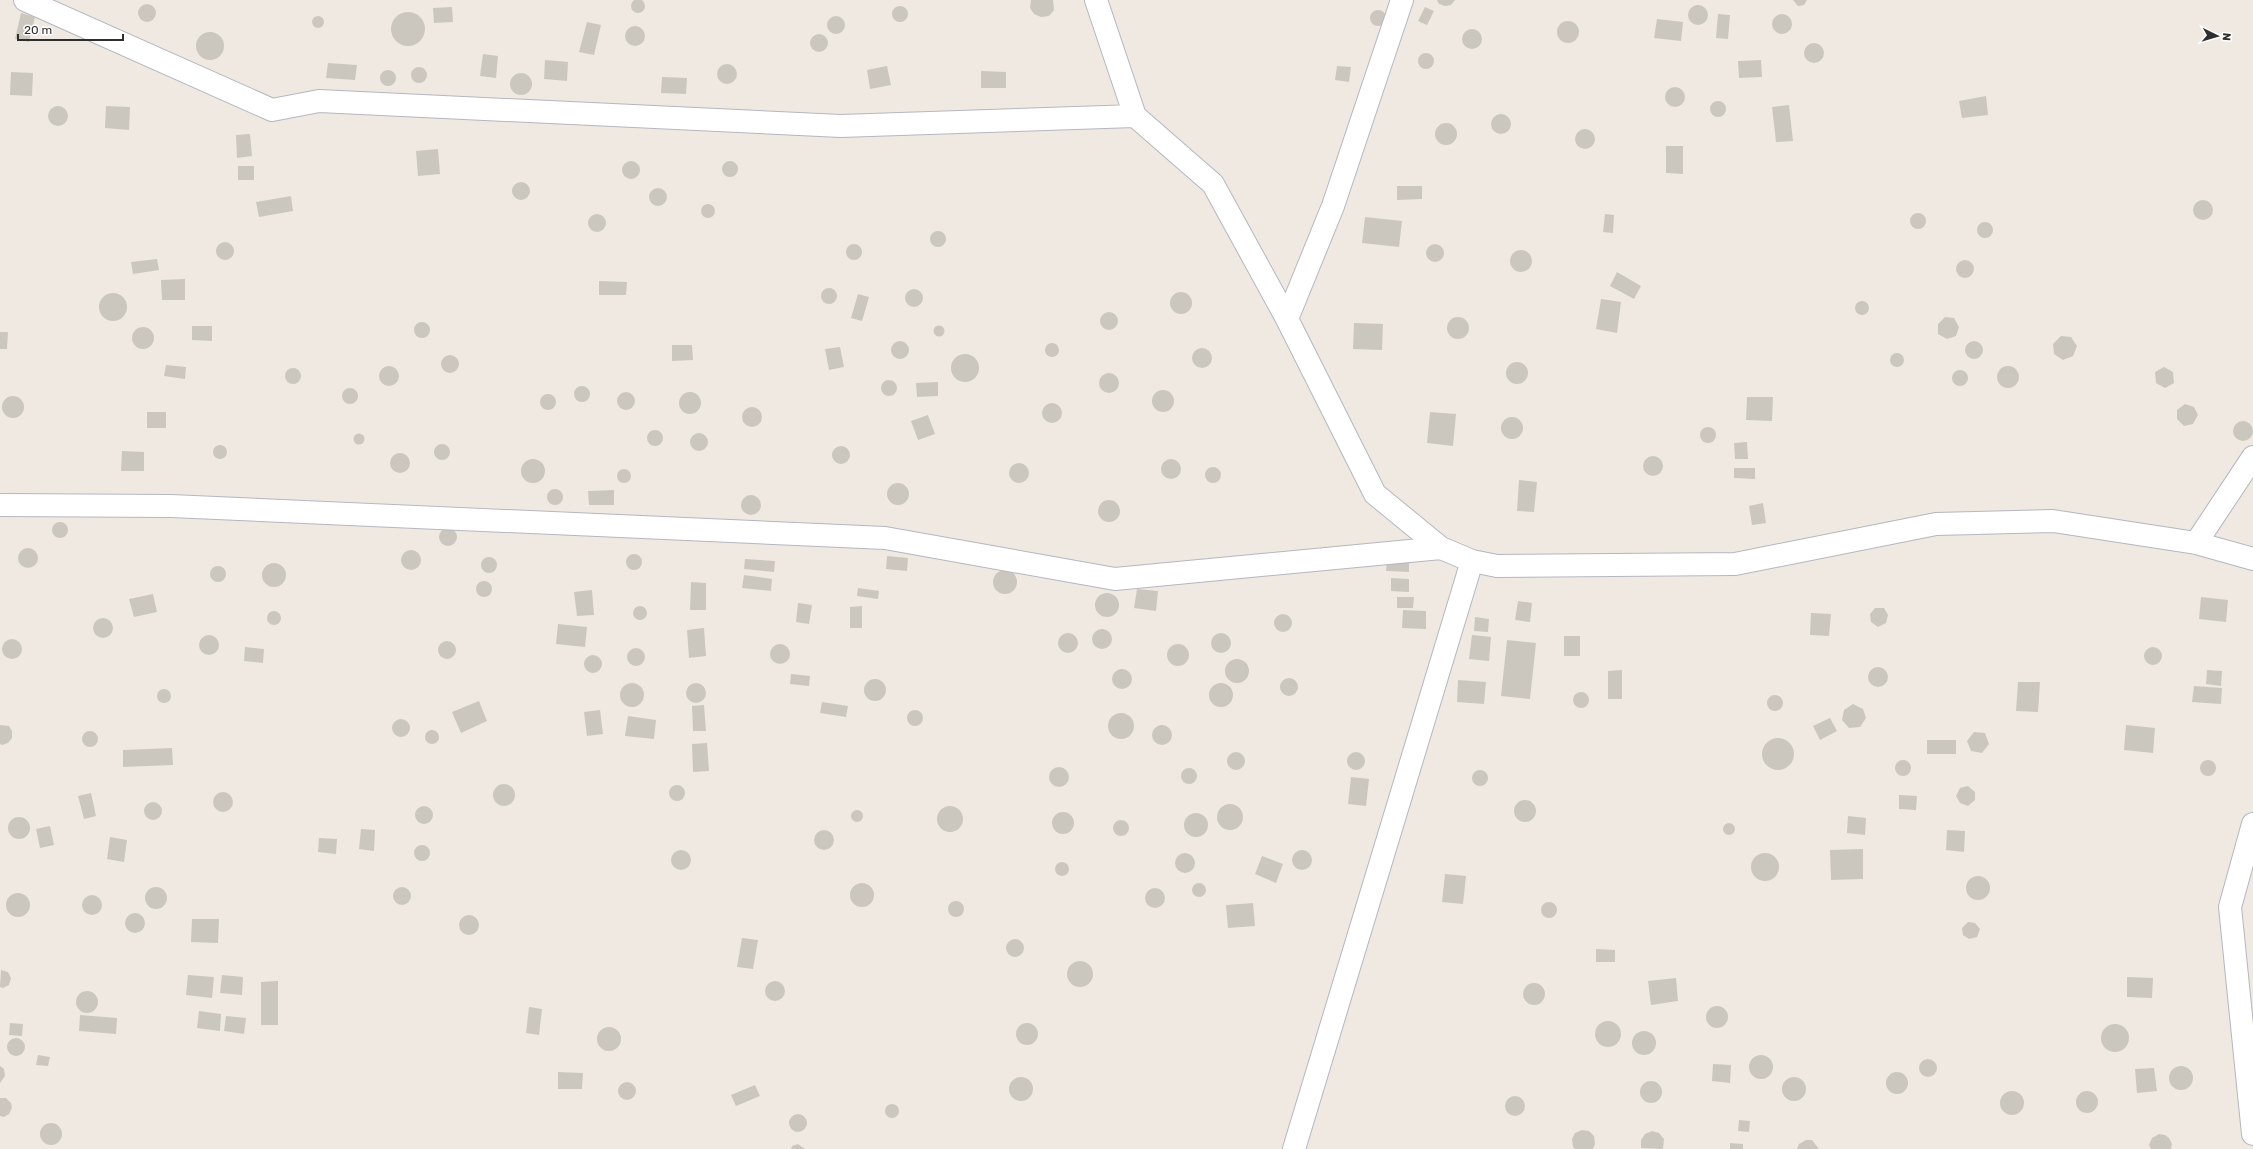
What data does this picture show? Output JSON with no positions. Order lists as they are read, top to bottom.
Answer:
{
  "scale_bar": "20 m",
  "north": "right"
}
